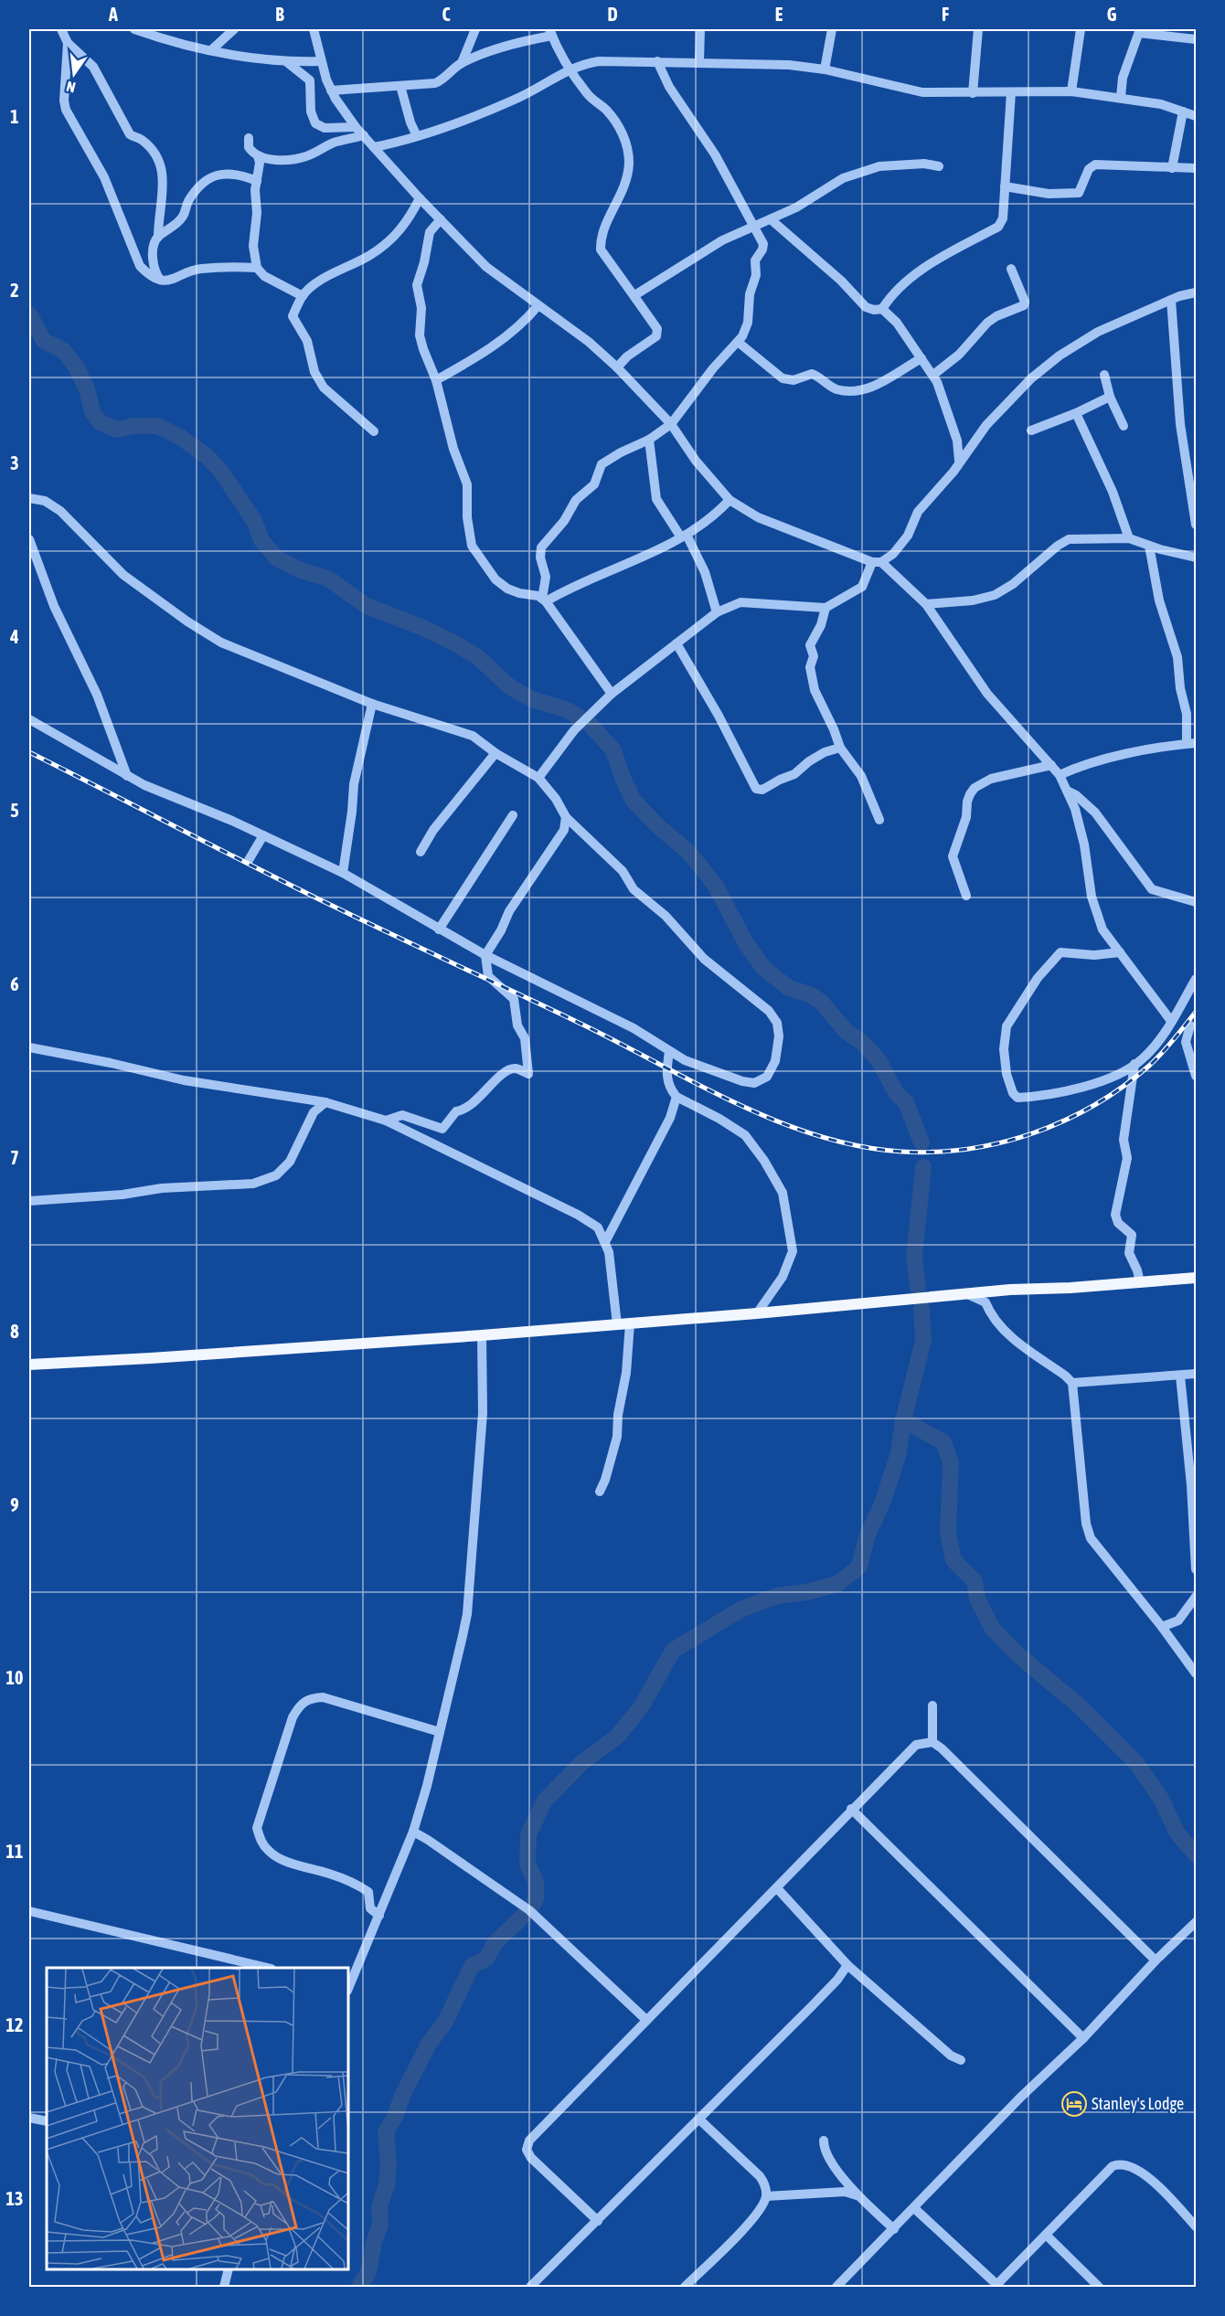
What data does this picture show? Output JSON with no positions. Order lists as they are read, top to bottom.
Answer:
{
  "places": {
    "hotel": ["Stanley's Lodge"]
  },
  "north": "bottom",
  "grid": {
    "columns": [
      "A",
      "B",
      "C",
      "D",
      "E",
      "F",
      "G"
    ],
    "rows": [
      "1",
      "2",
      "3",
      "4",
      "5",
      "6",
      "7",
      "8",
      "9",
      "10",
      "11",
      "12",
      "13"
    ]
  }
}
